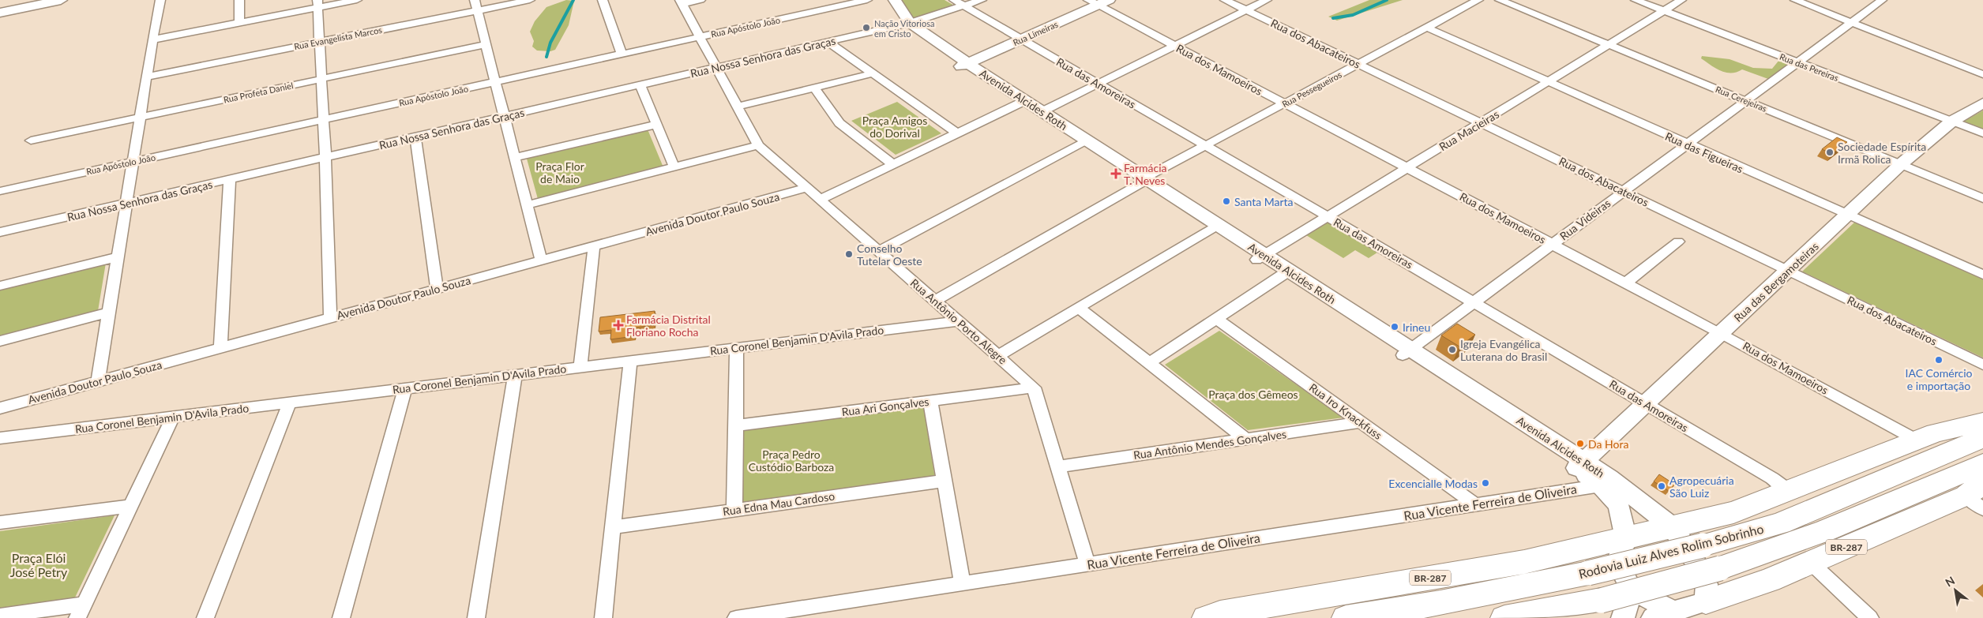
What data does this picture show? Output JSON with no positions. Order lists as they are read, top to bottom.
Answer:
{
  "streets": {
    "highway": ["BR-287", "Rodovia Luiz Alves Rolim Sobrinho"],
    "street": [
      "Rua Apóstolo João",
      "Rua Limeiras",
      "Rua Evangelista Marcos",
      "Rua dos Abacateiros",
      "Rua Nossa Senhora das Graças",
      "Rua das Pereiras",
      "Rua dos Mamoeiros",
      "Rua das Amoreiras",
      "Rua Pessegueiros",
      "Rua Profeta Daniel",
      "Rua Cerejeiras",
      "Avenida Alcides Roth",
      "Rua Macieiras",
      "Rua das Figueiras",
      "Avenida Doutor Paulo Souza",
      "Rua Videiras",
      "Rua das Bergamoteiras",
      "Rua Antônio Porto Alegre",
      "Rua Coronel Benjamin D'Avila Prado",
      "Rua Ari Gonçalves",
      "Rua Iro Knackfuss",
      "Rua Antônio Mendes Gonçalves",
      "Rua Vicente Ferreira de Oliveira",
      "Rua Edna Mau Cardoso"
    ]
  },
  "crossings": [
    ["Rua Limeiras", "Rua dos Mamoeiros"],
    ["Rua Limeiras", "Rua das Amoreiras"],
    ["Rua Limeiras", "Avenida Alcides Roth"],
    ["Rua dos Abacateiros", "Rua Pessegueiros"],
    ["Rua dos Abacateiros", "Rua Macieiras"],
    ["Rua dos Abacateiros", "Rua Videiras"],
    ["Rua dos Abacateiros", "Rua das Bergamoteiras"],
    ["Rua Nossa Senhora das Graças", "Rua das Amoreiras"],
    ["Rua Nossa Senhora das Graças", "Avenida Alcides Roth"],
    ["Rua Nossa Senhora das Graças", "Rua Antônio Porto Alegre"],
    ["Rua das Pereiras", "Rua Macieiras"],
    ["Rua das Pereiras", "Rua Videiras"],
    ["Rua das Pereiras", "Rua das Bergamoteiras"],
    ["Rua dos Mamoeiros", "Rua Pessegueiros"],
    ["Rua dos Mamoeiros", "Rua Macieiras"],
    ["Rua dos Mamoeiros", "Rua Videiras"],
    ["Rua dos Mamoeiros", "Rua das Bergamoteiras"],
    ["Rua dos Mamoeiros", "BR-287"],
    ["Rua das Amoreiras", "Rua Pessegueiros"],
    ["Rua das Amoreiras", "Rua Macieiras"],
    ["Rua das Amoreiras", "Rua Videiras"],
    ["Rua das Amoreiras", "Rua das Bergamoteiras"],
    ["Rua das Amoreiras", "BR-287"],
    ["Rua Pessegueiros", "Avenida Alcides Roth"],
    ["Rua Pessegueiros", "Rua das Figueiras"],
    ["Rua Pessegueiros", "Rua Antônio Porto Alegre"],
    ["Rua Cerejeiras", "Rua Macieiras"],
    ["Rua Cerejeiras", "Rua Videiras"],
    ["Rua Cerejeiras", "Rua das Bergamoteiras"],
    ["Avenida Alcides Roth", "Rua Macieiras"],
    ["Avenida Alcides Roth", "Rua Videiras"],
    ["Avenida Alcides Roth", "Rua das Bergamoteiras"],
    ["Avenida Alcides Roth", "Rua Vicente Ferreira de Oliveira"],
    ["Avenida Alcides Roth", "BR-287"],
    ["Rua Macieiras", "Rua das Figueiras"],
    ["Rua das Figueiras", "Rua Videiras"],
    ["Rua das Figueiras", "Rua das Bergamoteiras"],
    ["Avenida Doutor Paulo Souza", "Rua Antônio Porto Alegre"],
    ["Rua Antônio Porto Alegre", "Rua Coronel Benjamin D'Avila Prado"],
    ["Rua Antônio Porto Alegre", "Rua Ari Gonçalves"],
    ["Rua Iro Knackfuss", "Rua Antônio Mendes Gonçalves"],
    ["Rua Iro Knackfuss", "Rua Vicente Ferreira de Oliveira"]
  ],
  "parks": [
    "Praça Amigos do Dorival",
    "Praça Flor de Maio",
    "Praça dos Gêmeos",
    "Praça Pedro Custódio Barboza",
    "Praça Elói José Petry"
  ],
  "places": {
    "other": [
      "Nação Vitoriosa em Cristo",
      "Sociedade Espírita Irmã Rolica",
      "Santa Marta",
      "Conselho Tutelar Oeste",
      "Irineu",
      "Igreja Evangélica Luterana do Brasil",
      "IAC Comércio e importação",
      "Da Hora",
      "Excencialle Modas",
      "Agropecuária São Luiz"
    ],
    "health": ["Farmácia T. Neves", "Farmácia Distrital Floriano Rocha"]
  },
  "north": "top left"
}
